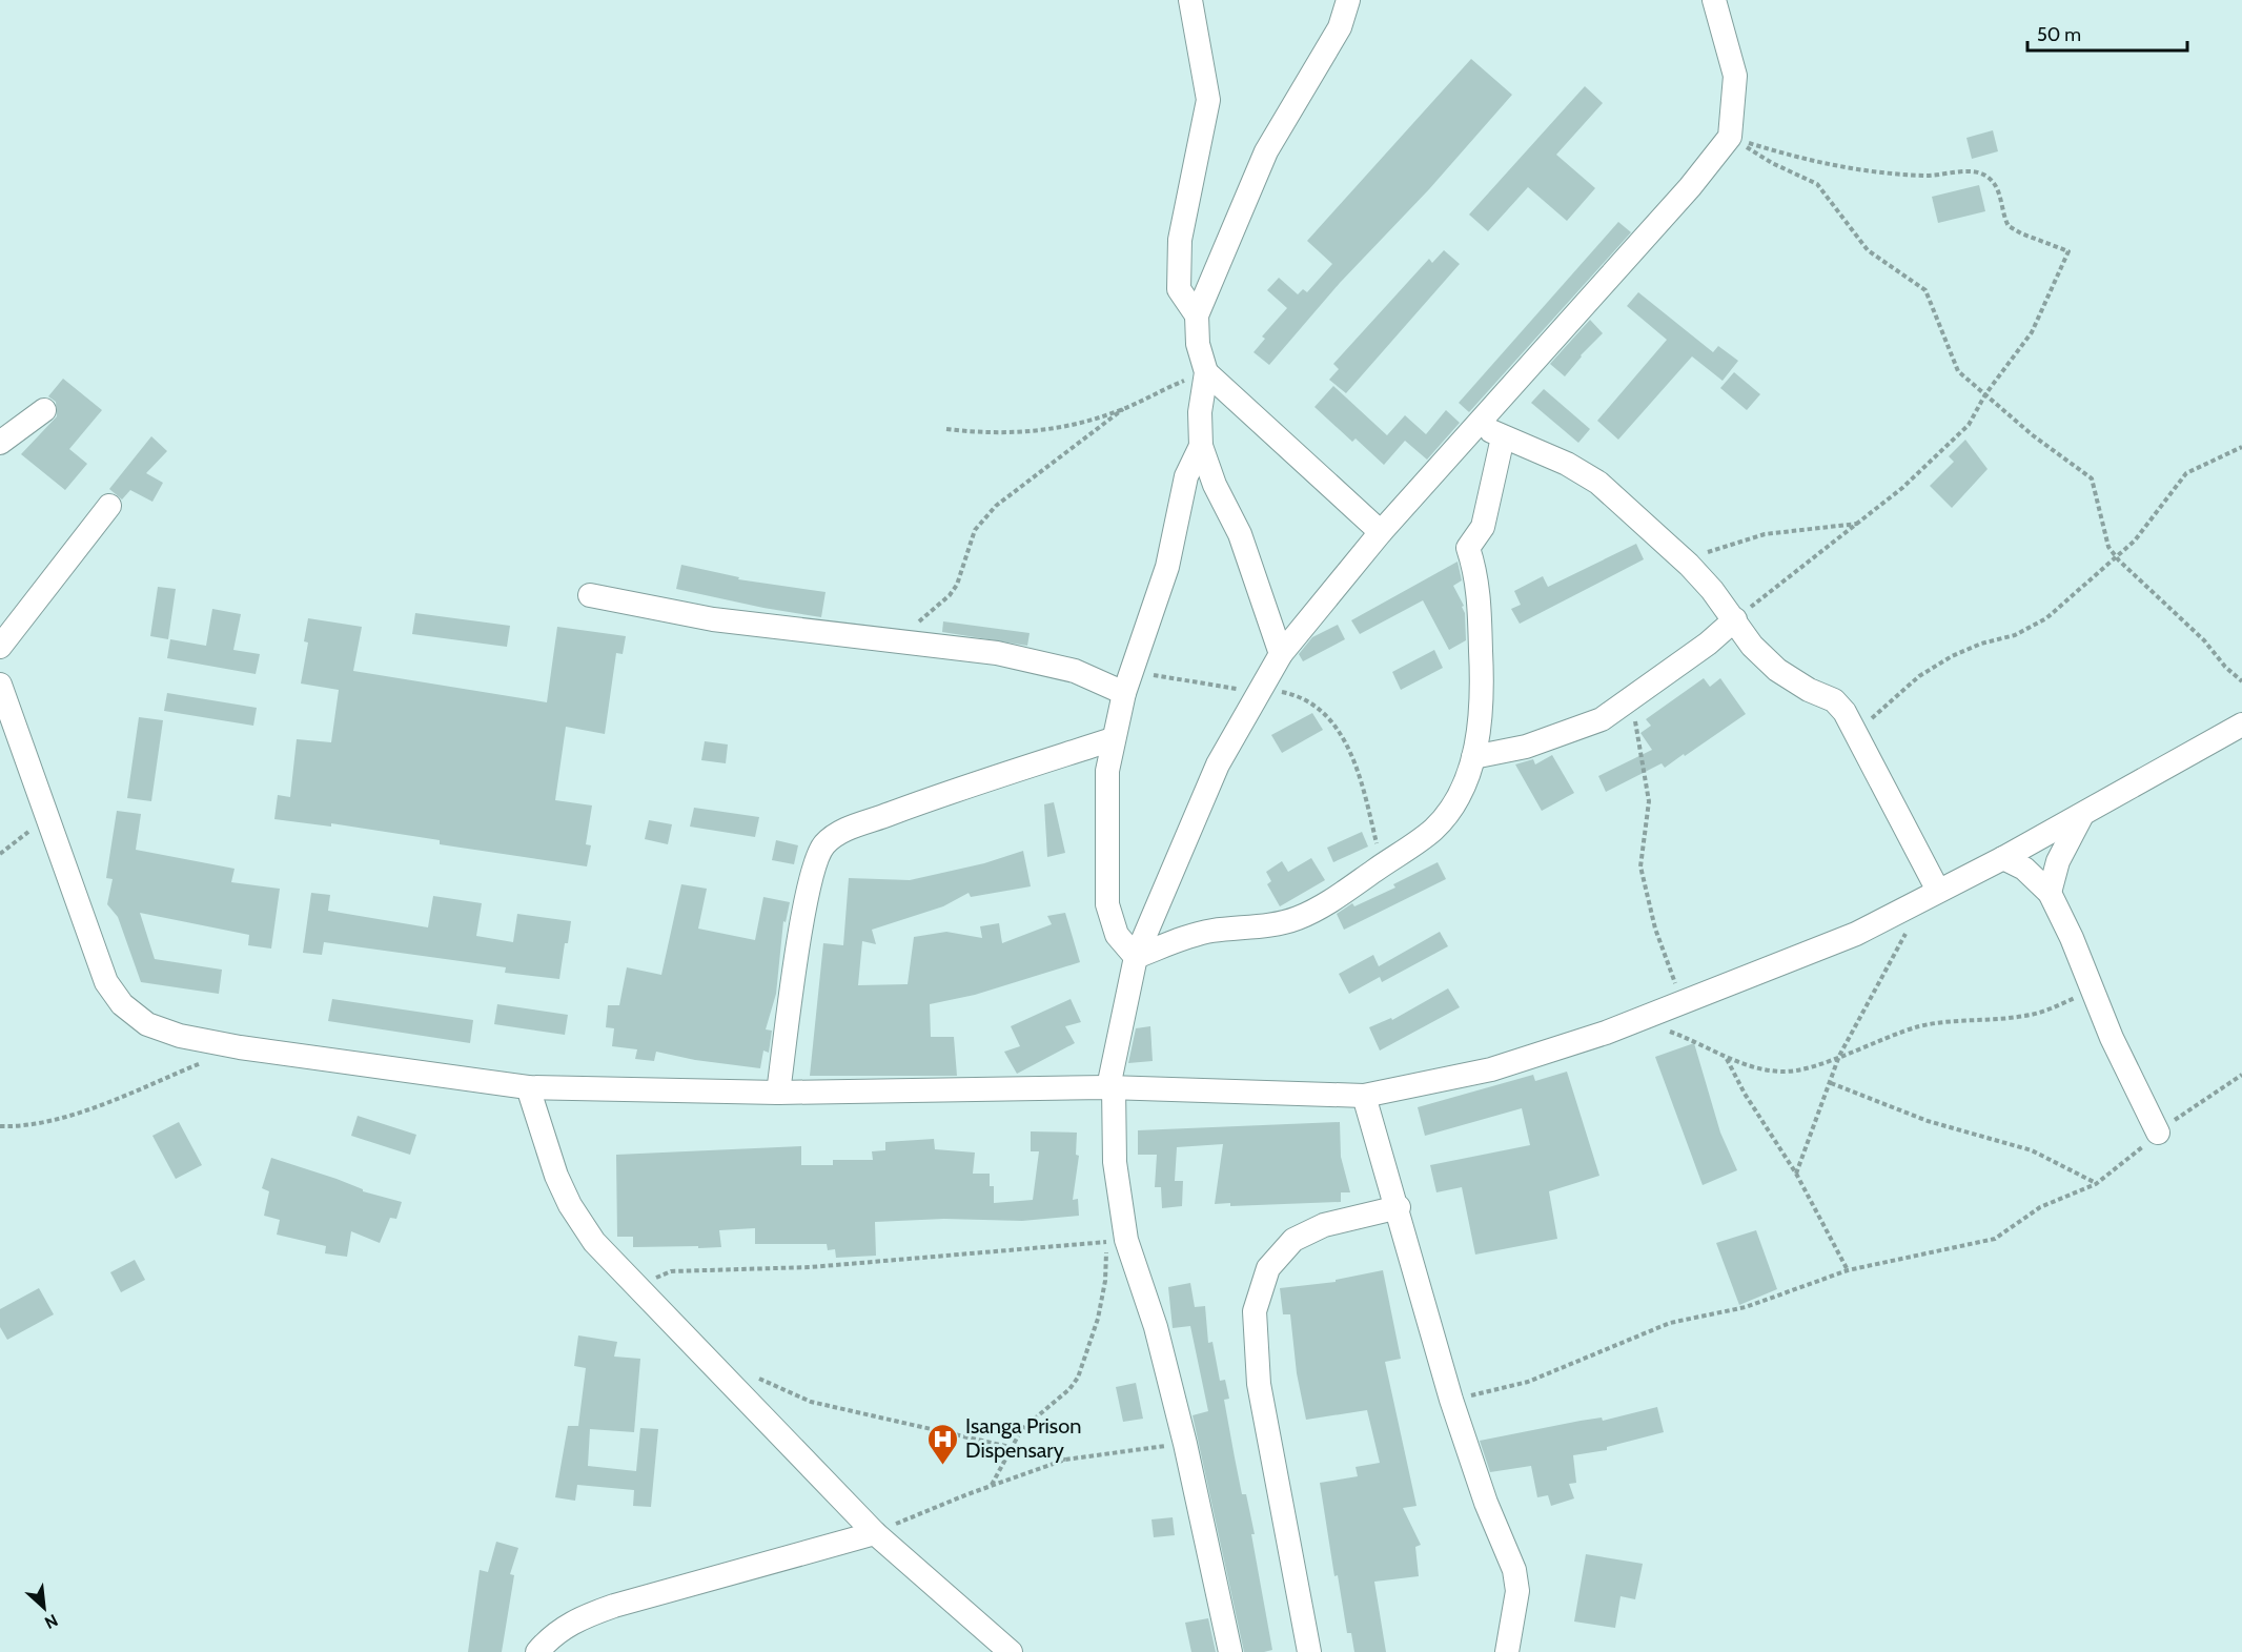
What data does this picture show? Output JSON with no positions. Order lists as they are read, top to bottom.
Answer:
{
  "places": {
    "hospital": ["Isanga Prison Dispensary"]
  },
  "scale_bar": "50 m",
  "north": "bottom right"
}
